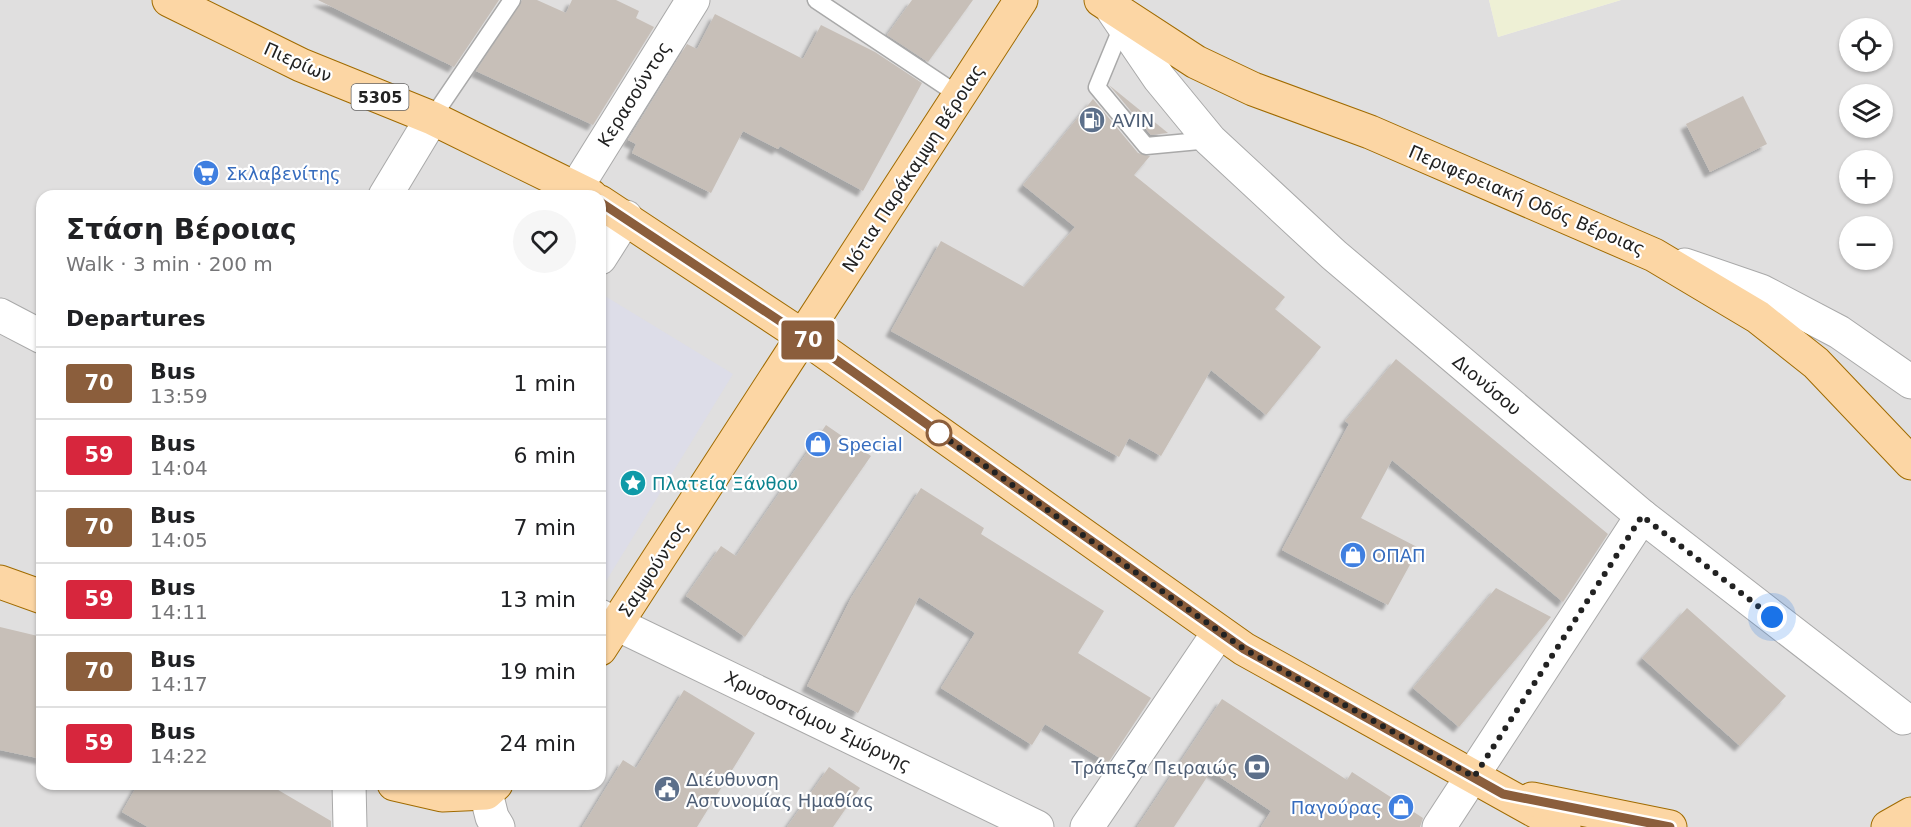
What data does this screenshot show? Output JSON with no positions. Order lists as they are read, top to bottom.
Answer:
{
  "streets": {
    "main road": [
      "Πιερίων",
      "5305",
      "Νότια Παράκαμψη Βέροιας",
      "Περιφερειακή Οδός Βέροιας",
      "Σαμψούντος"
    ],
    "street": ["Κερασούντος", "Διονύσου", "Χρυσοστόμου Σμύρνης"]
  },
  "crossings": [
    ["Πιερίων", "Νότια Παράκαμψη Βέροιας"],
    ["Πιερίων", "Σαμψούντος"],
    ["Νότια Παράκαμψη Βέροιας", "Σαμψούντος"],
    ["Περιφερειακή Οδός Βέροιας", "Διονύσου"],
    ["Σαμψούντος", "Χρυσοστόμου Σμύρνης"]
  ],
  "places": {
    "fuel station": ["AVIN"],
    "supermarket": ["Σκλαβενίτης"],
    "shop": ["Special", "ΟΠΑΠ", "Παγούρας"],
    "place": ["Πλατεία Ξάνθου"],
    "bank": ["Τράπεζα Πειραιώς"],
    "public building": ["Διέυθυνση Αστυνομίας Ημαθίας"]
  },
  "lines": ["bus line 70"],
  "page": {
    "on_map": "70",
    "map_buttons": ["+", "−"],
    "heading": [
      ["Στάση Βέροιας", "Walk · 3 min · 200 m"],
      "Departures"
    ],
    "list": [
      {
        "mark": "70",
        "name": "Bus",
        "note": "13:59",
        "value": "1 min"
      },
      {
        "mark": "59",
        "name": "Bus",
        "note": "14:04",
        "value": "6 min"
      },
      {
        "mark": "70",
        "name": "Bus",
        "note": "14:05",
        "value": "7 min"
      },
      {
        "mark": "59",
        "name": "Bus",
        "note": "14:11",
        "value": "13 min"
      },
      {
        "mark": "70",
        "name": "Bus",
        "note": "14:17",
        "value": "19 min"
      },
      {
        "mark": "59",
        "name": "Bus",
        "note": "14:22",
        "value": "24 min"
      }
    ]
  }
}
